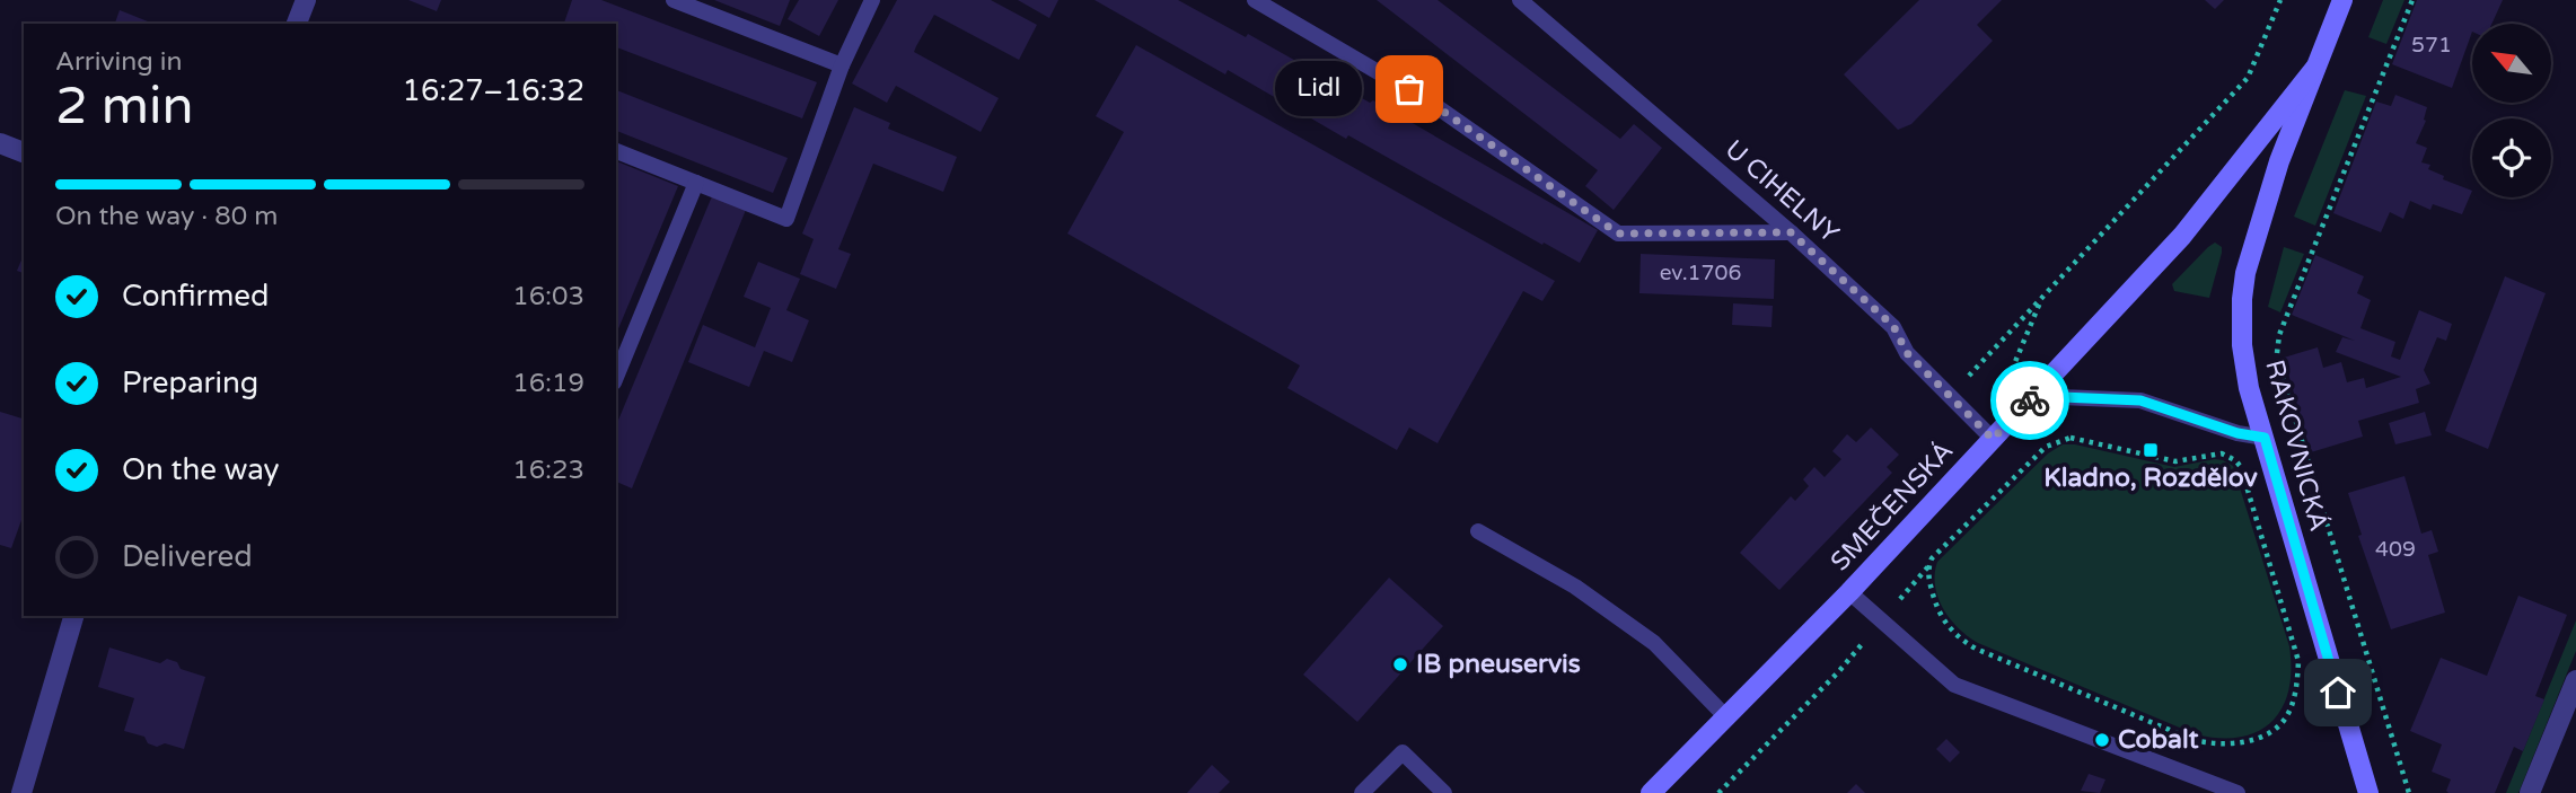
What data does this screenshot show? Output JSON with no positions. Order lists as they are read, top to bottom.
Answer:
{
  "streets": {
    "street": ["RAKOVNICKÁ", "SMEČENSKÁ"],
    "lane": ["U CIHELNY"]
  },
  "crossings": [
    ["U CIHELNY", "SMEČENSKÁ"],
    ["RAKOVNICKÁ", "SMEČENSKÁ"]
  ],
  "places": {
    "other": ["Lidl", "IB pneuservis", "Cobalt"],
    "transit": ["Kladno, Rozdělov"]
  },
  "house_numbers": ["571", "ev.1706", "409"],
  "north": "top left",
  "page": {
    "heading": ["2 min", "Arriving in", "16:27–16:32"],
    "bubble": "Lidl",
    "bar": "On the way · 80 m",
    "list": [
      ["Confirmed", "16:03"],
      ["Preparing", "16:19"],
      ["On the way", "16:23"],
      "Delivered"
    ]
  }
}
